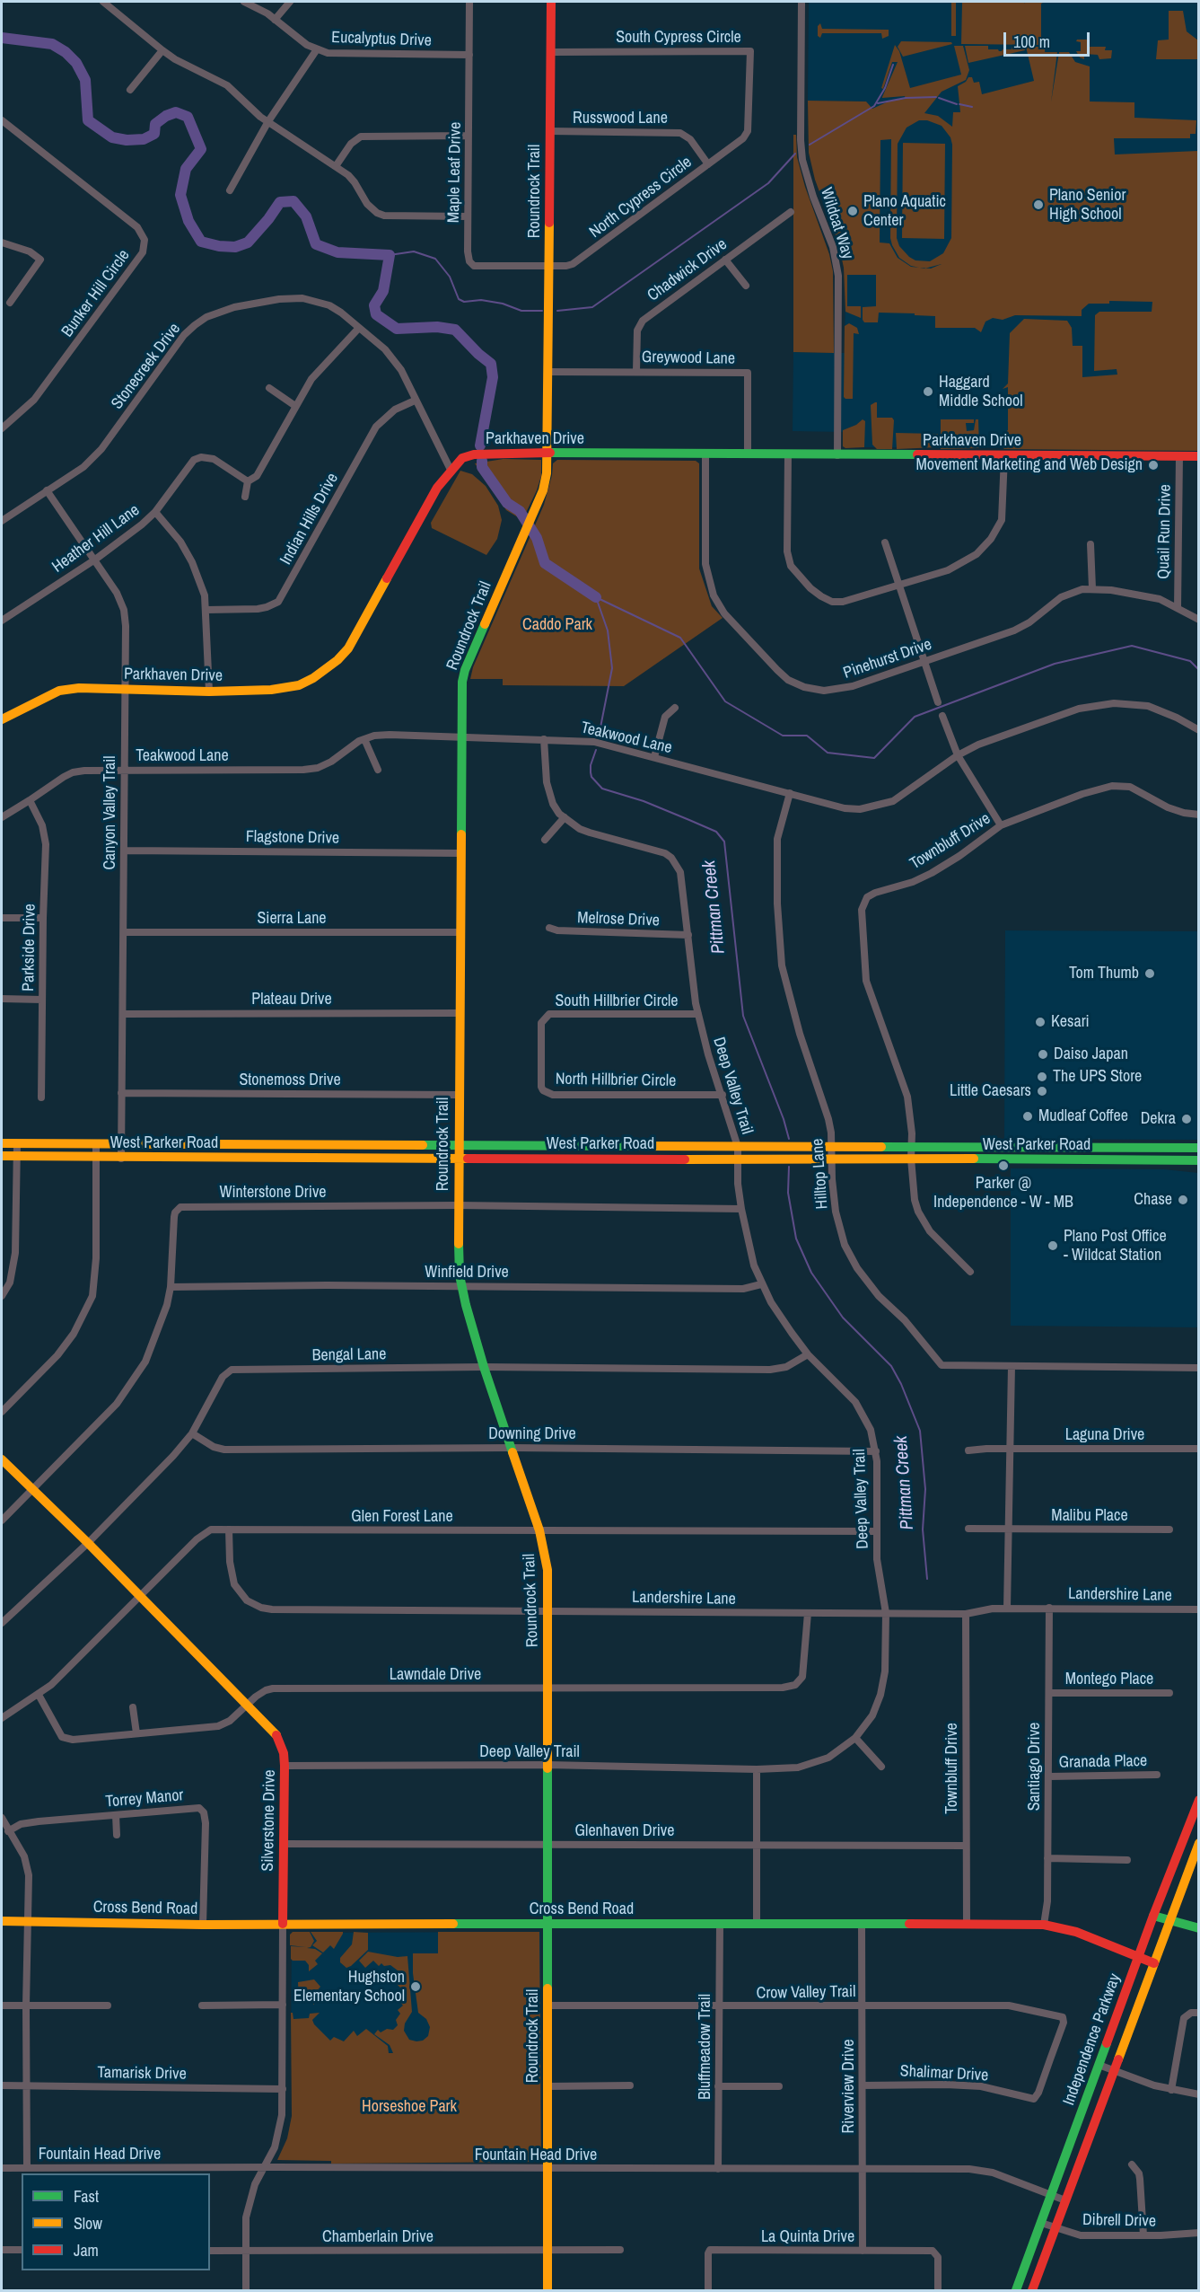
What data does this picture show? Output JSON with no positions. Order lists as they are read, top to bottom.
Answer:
{
  "streets": {
    "street": [
      "South Cypress Circle",
      "Eucalyptus Drive",
      "Russwood Lane",
      "Maple Leaf Drive",
      "Roundrock Trail",
      "North Cypress Circle",
      "Wildcat Way",
      "Chadwick Drive",
      "Bunker Hill Circle",
      "Greywood Lane",
      "Stonecreek Drive",
      "Parkhaven Drive",
      "Indian Hills Drive",
      "Quail Run Drive",
      "Heather Hill Lane",
      "Pinehurst Drive",
      "Teakwood Lane",
      "Canyon Valley Trail",
      "Flagstone Drive",
      "Townbluff Drive",
      "Sierra Lane",
      "Melrose Drive",
      "Parkside Drive",
      "Plateau Drive",
      "South Hillbrier Circle",
      "Stonemoss Drive",
      "North Hillbrier Circle",
      "Deep Valley Trail",
      "West Parker Road",
      "Hilltop Lane",
      "Winterstone Drive",
      "Winfield Drive",
      "Bengal Lane",
      "Downing Drive",
      "Laguna Drive",
      "Malibu Place",
      "Glen Forest Lane",
      "Landershire Lane",
      "Lawndale Drive",
      "Montego Place",
      "Granada Place",
      "Santiago Drive",
      "Torrey Manor",
      "Silverstone Drive",
      "Glenhaven Drive",
      "Cross Bend Road",
      "Crow Valley Trail",
      "Independence Parkway",
      "Bluffmeadow Trail",
      "Tamarisk Drive",
      "Shalimar Drive",
      "Riverview Drive",
      "Fountain Head Drive",
      "Dibrell Drive",
      "Chamberlain Drive",
      "La Quinta Drive"
    ]
  },
  "crossings": [
    ["South Cypress Circle", "Roundrock Trail"],
    ["South Cypress Circle", "North Cypress Circle"],
    ["Eucalyptus Drive", "Maple Leaf Drive"],
    ["Russwood Lane", "Roundrock Trail"],
    ["Russwood Lane", "North Cypress Circle"],
    ["Maple Leaf Drive", "Roundrock Trail"],
    ["Maple Leaf Drive", "North Cypress Circle"],
    ["Roundrock Trail", "North Cypress Circle"],
    ["Roundrock Trail", "Greywood Lane"],
    ["Roundrock Trail", "Parkhaven Drive"],
    ["Roundrock Trail", "Teakwood Lane"],
    ["Roundrock Trail", "Flagstone Drive"],
    ["Roundrock Trail", "Sierra Lane"],
    ["Roundrock Trail", "Plateau Drive"],
    ["Roundrock Trail", "Stonemoss Drive"],
    ["Roundrock Trail", "Deep Valley Trail"],
    ["Roundrock Trail", "West Parker Road"],
    ["Roundrock Trail", "Winterstone Drive"],
    ["Roundrock Trail", "Winfield Drive"],
    ["Roundrock Trail", "Bengal Lane"],
    ["Roundrock Trail", "Downing Drive"],
    ["Roundrock Trail", "Glen Forest Lane"],
    ["Roundrock Trail", "Landershire Lane"],
    ["Roundrock Trail", "Lawndale Drive"],
    ["Roundrock Trail", "Glenhaven Drive"],
    ["Roundrock Trail", "Cross Bend Road"],
    ["Roundrock Trail", "Crow Valley Trail"],
    ["Roundrock Trail", "Fountain Head Drive"],
    ["Roundrock Trail", "Chamberlain Drive"],
    ["Wildcat Way", "Parkhaven Drive"],
    ["Chadwick Drive", "Greywood Lane"],
    ["Greywood Lane", "Parkhaven Drive"],
    ["Stonecreek Drive", "Parkhaven Drive"],
    ["Stonecreek Drive", "Indian Hills Drive"],
    ["Stonecreek Drive", "Canyon Valley Trail"],
    ["Parkhaven Drive", "Quail Run Drive"],
    ["Parkhaven Drive", "Pinehurst Drive"],
    ["Parkhaven Drive", "Canyon Valley Trail"],
    ["Quail Run Drive", "Pinehurst Drive"],
    ["Heather Hill Lane", "Canyon Valley Trail"],
    ["Teakwood Lane", "Canyon Valley Trail"],
    ["Teakwood Lane", "Parkside Drive"],
    ["Teakwood Lane", "Deep Valley Trail"],
    ["Teakwood Lane", "Hilltop Lane"],
    ["Canyon Valley Trail", "Flagstone Drive"],
    ["Canyon Valley Trail", "Sierra Lane"],
    ["Canyon Valley Trail", "Plateau Drive"],
    ["Canyon Valley Trail", "Stonemoss Drive"],
    ["Canyon Valley Trail", "West Parker Road"],
    ["Townbluff Drive", "West Parker Road"],
    ["Townbluff Drive", "Landershire Lane"],
    ["Townbluff Drive", "Glenhaven Drive"],
    ["Townbluff Drive", "Cross Bend Road"],
    ["Melrose Drive", "Deep Valley Trail"],
    ["South Hillbrier Circle", "North Hillbrier Circle"],
    ["South Hillbrier Circle", "Deep Valley Trail"],
    ["North Hillbrier Circle", "Deep Valley Trail"],
    ["Deep Valley Trail", "West Parker Road"],
    ["Deep Valley Trail", "Winterstone Drive"],
    ["Deep Valley Trail", "Winfield Drive"],
    ["Deep Valley Trail", "Bengal Lane"],
    ["Deep Valley Trail", "Downing Drive"],
    ["Deep Valley Trail", "Glen Forest Lane"],
    ["Deep Valley Trail", "Landershire Lane"],
    ["Deep Valley Trail", "Silverstone Drive"],
    ["West Parker Road", "Hilltop Lane"],
    ["Winterstone Drive", "Winfield Drive"],
    ["Winterstone Drive", "Silverstone Drive"],
    ["Bengal Lane", "Downing Drive"],
    ["Bengal Lane", "Silverstone Drive"],
    ["Glen Forest Lane", "Landershire Lane"],
    ["Glen Forest Lane", "Lawndale Drive"],
    ["Glen Forest Lane", "Silverstone Drive"],
    ["Landershire Lane", "Lawndale Drive"],
    ["Landershire Lane", "Santiago Drive"],
    ["Lawndale Drive", "Silverstone Drive"],
    ["Montego Place", "Santiago Drive"],
    ["Granada Place", "Santiago Drive"],
    ["Santiago Drive", "Cross Bend Road"],
    ["Torrey Manor", "Cross Bend Road"],
    ["Silverstone Drive", "Glenhaven Drive"],
    ["Silverstone Drive", "Cross Bend Road"],
    ["Silverstone Drive", "Tamarisk Drive"],
    ["Silverstone Drive", "Fountain Head Drive"],
    ["Silverstone Drive", "Chamberlain Drive"],
    ["Cross Bend Road", "Independence Parkway"],
    ["Cross Bend Road", "Bluffmeadow Trail"],
    ["Cross Bend Road", "Riverview Drive"],
    ["Crow Valley Trail", "Bluffmeadow Trail"],
    ["Crow Valley Trail", "Shalimar Drive"],
    ["Crow Valley Trail", "Riverview Drive"],
    ["Independence Parkway", "Fountain Head Drive"],
    ["Independence Parkway", "Dibrell Drive"],
    ["Bluffmeadow Trail", "Fountain Head Drive"],
    ["Shalimar Drive", "Riverview Drive"],
    ["Riverview Drive", "Fountain Head Drive"],
    ["Riverview Drive", "La Quinta Drive"]
  ],
  "water": ["Pittman Creek"],
  "parks": ["Caddo Park", "Horseshoe Park"],
  "places": [
    "Plano Senior High School",
    "Plano Aquatic Center",
    "Haggard Middle School",
    "Movement Marketing and Web Design",
    "Tom Thumb",
    "Kesari",
    "Daiso Japan",
    "The UPS Store",
    "Little Caesars",
    "Mudleaf Coffee",
    "Dekra",
    "Parker @ Independence - W - MB",
    "Chase",
    "Plano Post Office - Wildcat Station",
    "Hughston Elementary School"
  ],
  "legend": ["Fast", "Slow", "Jam"],
  "scale_bar": "100 m"
}
